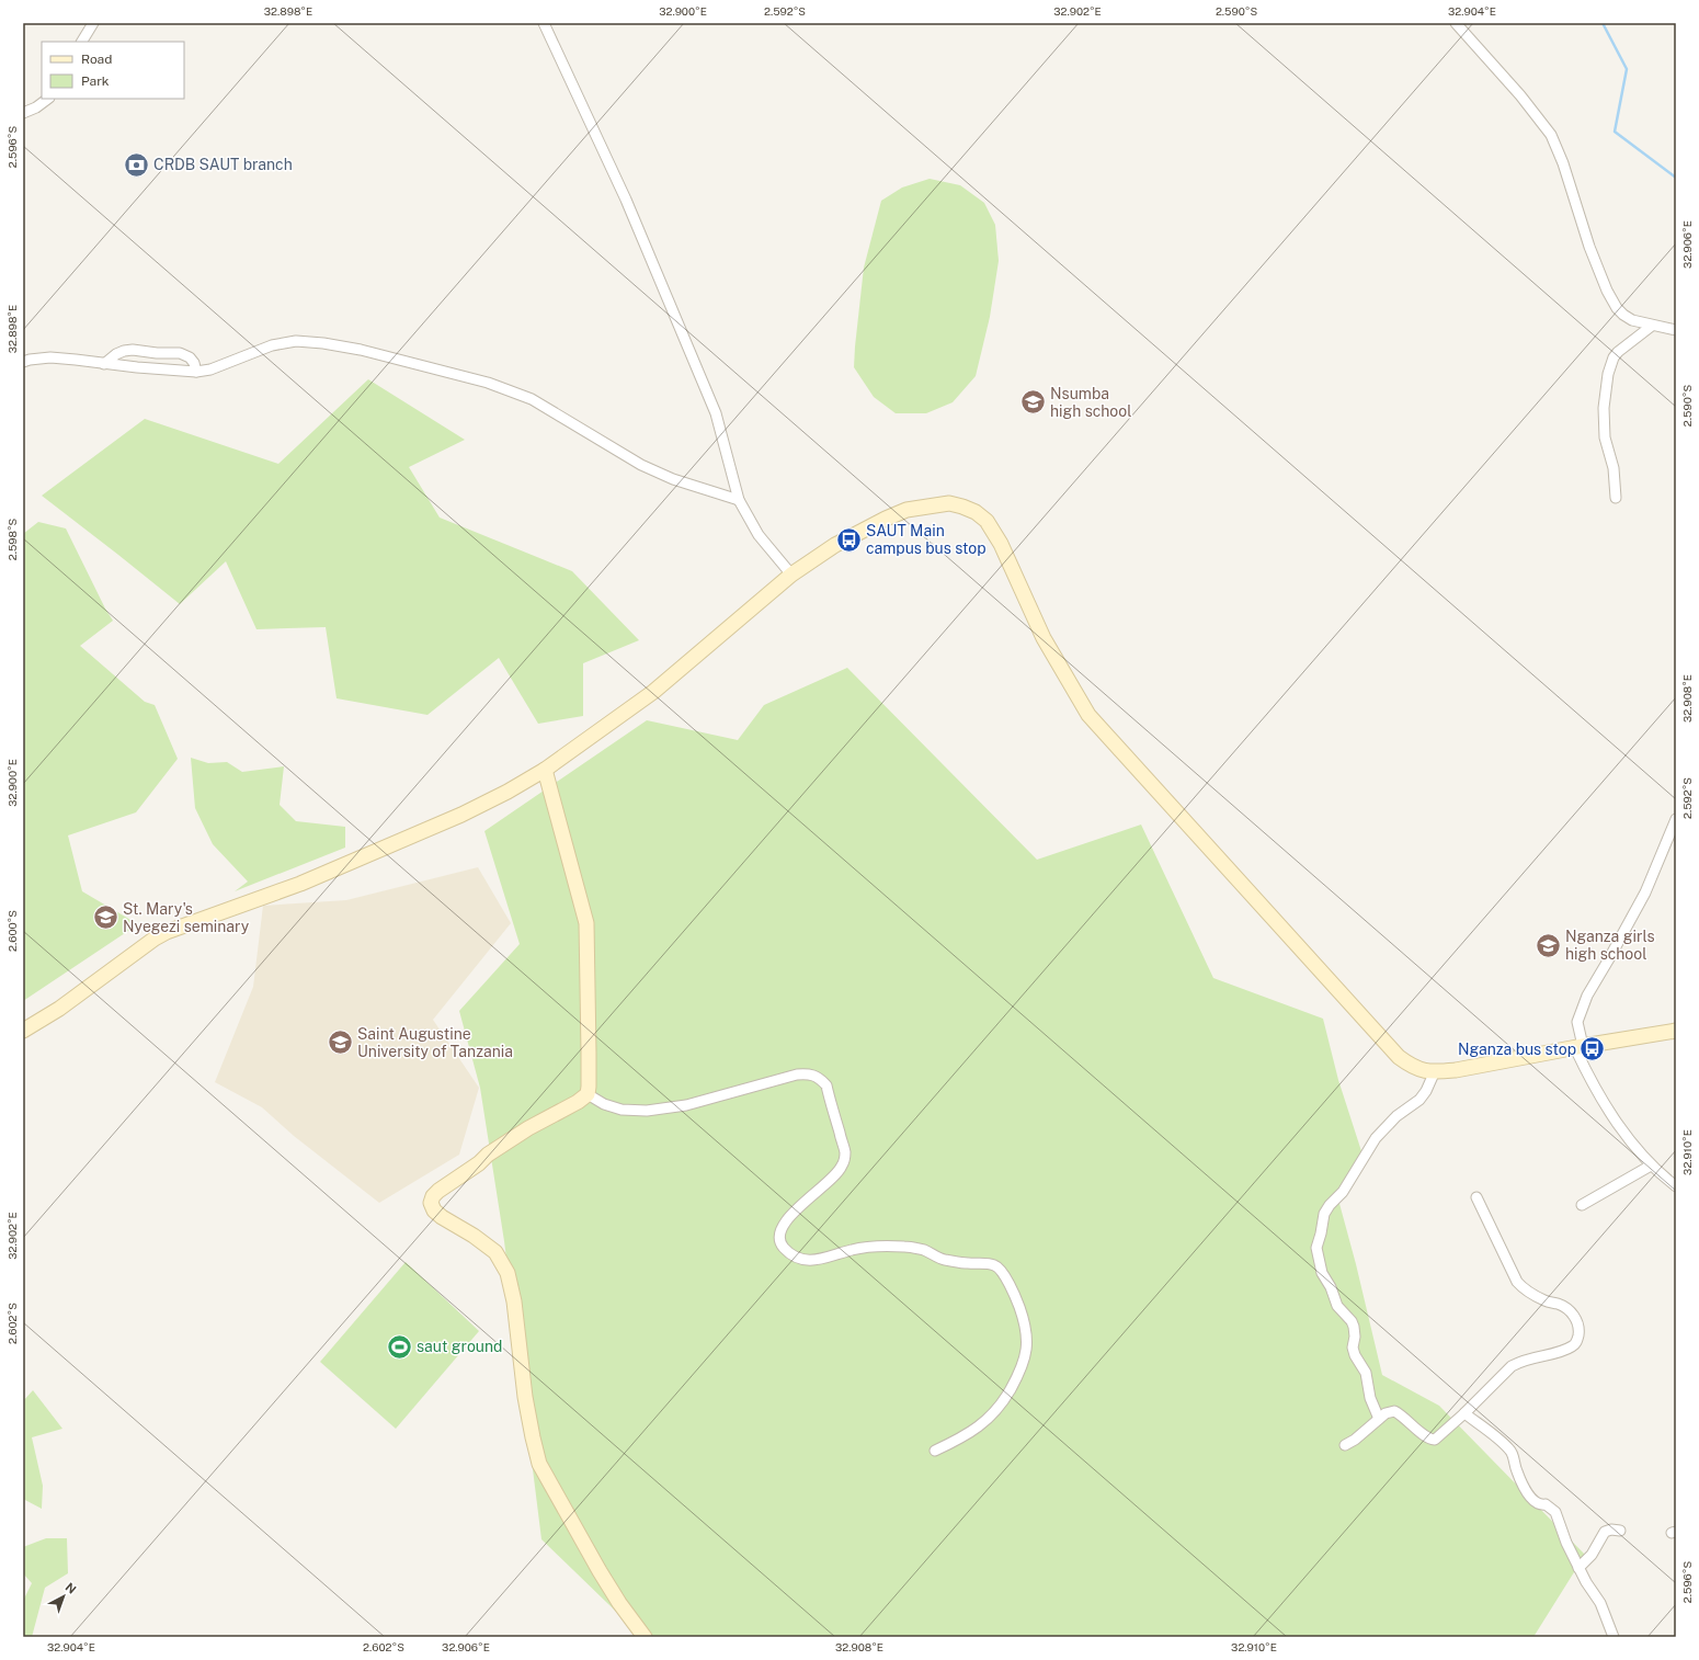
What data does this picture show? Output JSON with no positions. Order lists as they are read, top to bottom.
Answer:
{
  "places": {
    "bank": ["CRDB SAUT branch"],
    "school or university": [
      "Nsumba high school",
      "St. Mary's Nyegezi seminary",
      "Nganza girls high school",
      "Saint Augustine University of Tanzania"
    ],
    "bus stop": ["SAUT Main campus bus stop", "Nganza bus stop"],
    "sports": ["saut ground"]
  },
  "legend": ["Road", "Park"],
  "north": "top right",
  "coordinates": [
    "32.898°E",
    "32.900°E",
    "2.592°S",
    "32.902°E",
    "2.590°S",
    "32.904°E",
    "2.596°S",
    "32.906°E",
    "2.598°S",
    "32.908°E",
    "2.600°S",
    "32.910°E",
    "2.602°S"
  ]
}
